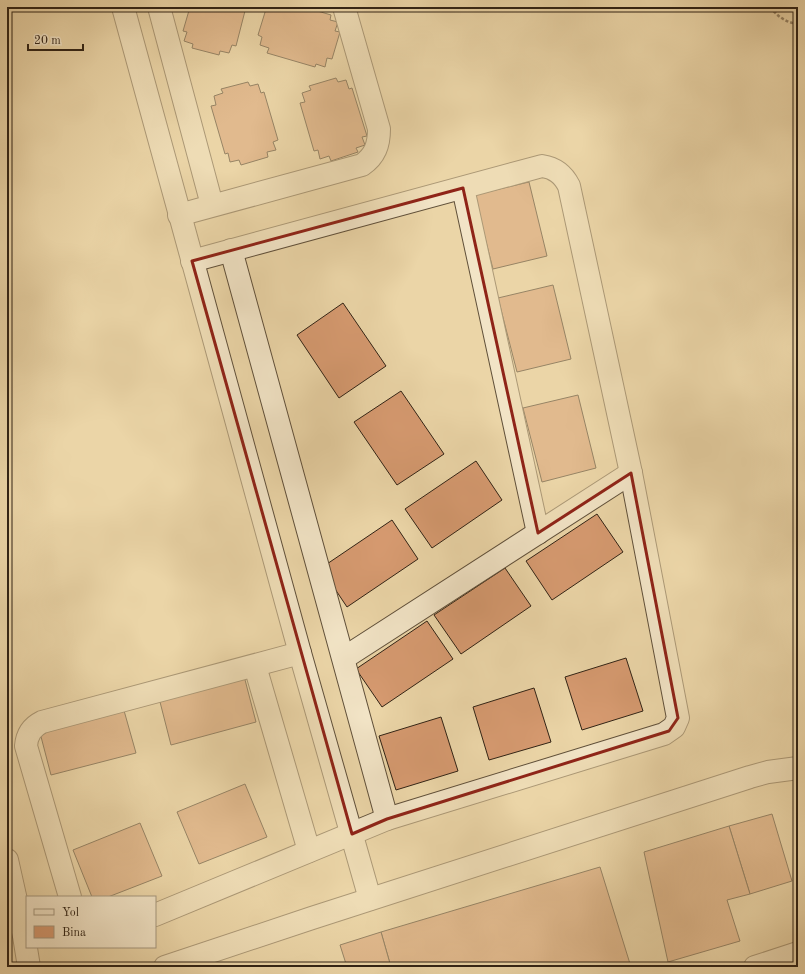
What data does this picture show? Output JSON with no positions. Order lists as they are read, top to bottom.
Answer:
{
  "legend": ["Yol", "Bina"],
  "scale_bar": "20 m"
}
